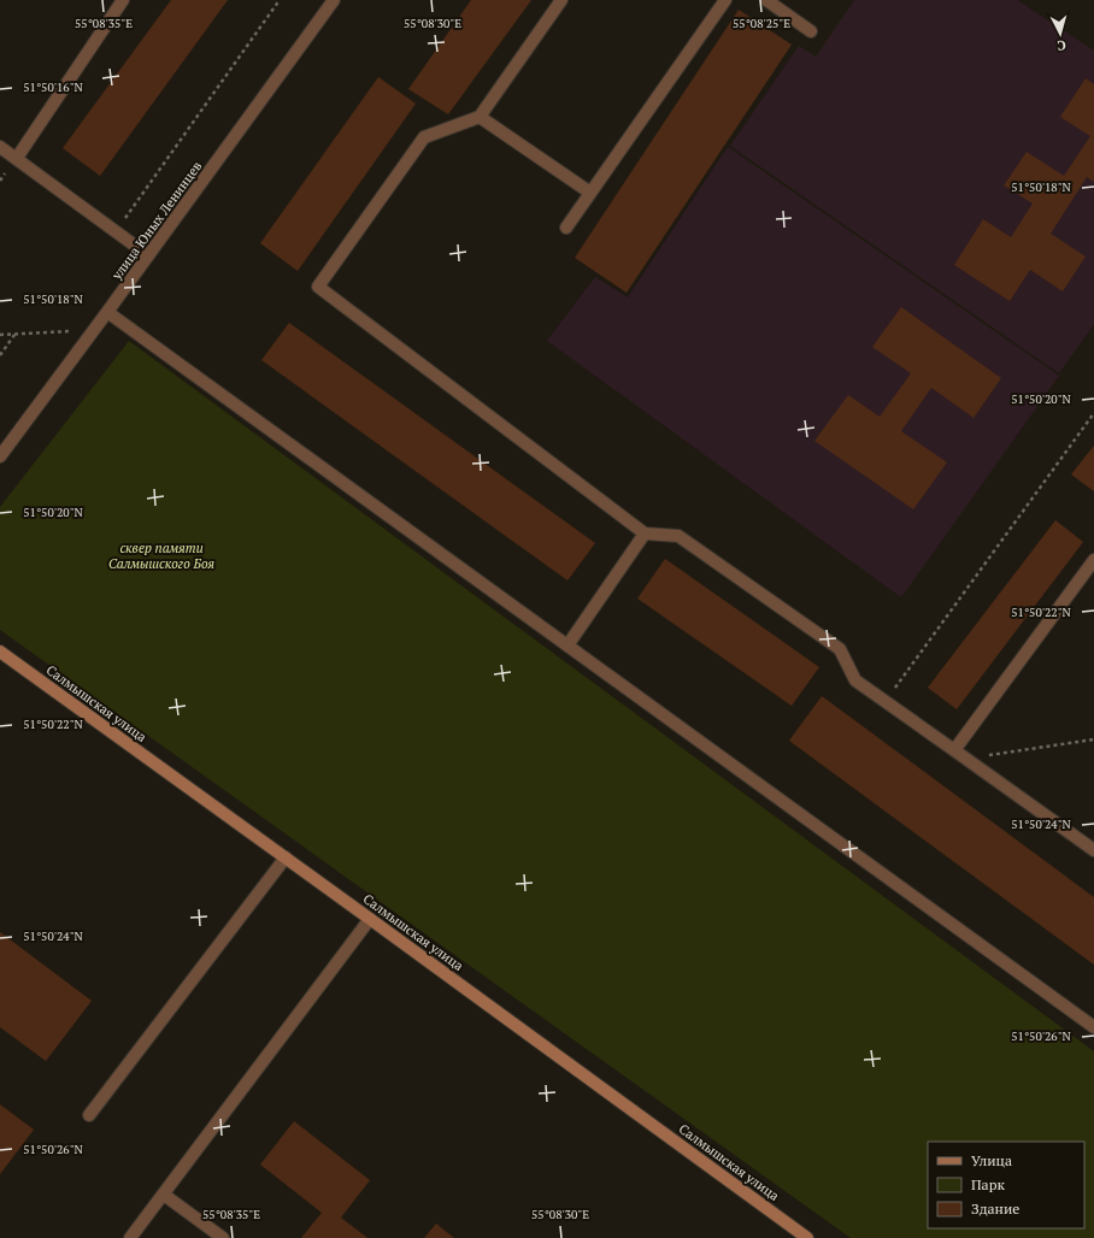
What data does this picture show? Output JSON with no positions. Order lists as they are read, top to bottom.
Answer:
{
  "streets": {
    "main road": ["Салмышская улица"],
    "street": ["улица Юных Ленинцев"]
  },
  "parks": ["сквер памяти Салмышского Боя"],
  "legend": ["Улица", "Парк", "Здание"],
  "north": "bottom",
  "coordinates": [
    "55°08'35\"E",
    "55°08'30\"E",
    "55°08'25\"E",
    "51°50'16\"N",
    "51°50'18\"N",
    "51°50'20\"N",
    "51°50'22\"N",
    "51°50'24\"N",
    "51°50'26\"N"
  ]
}
